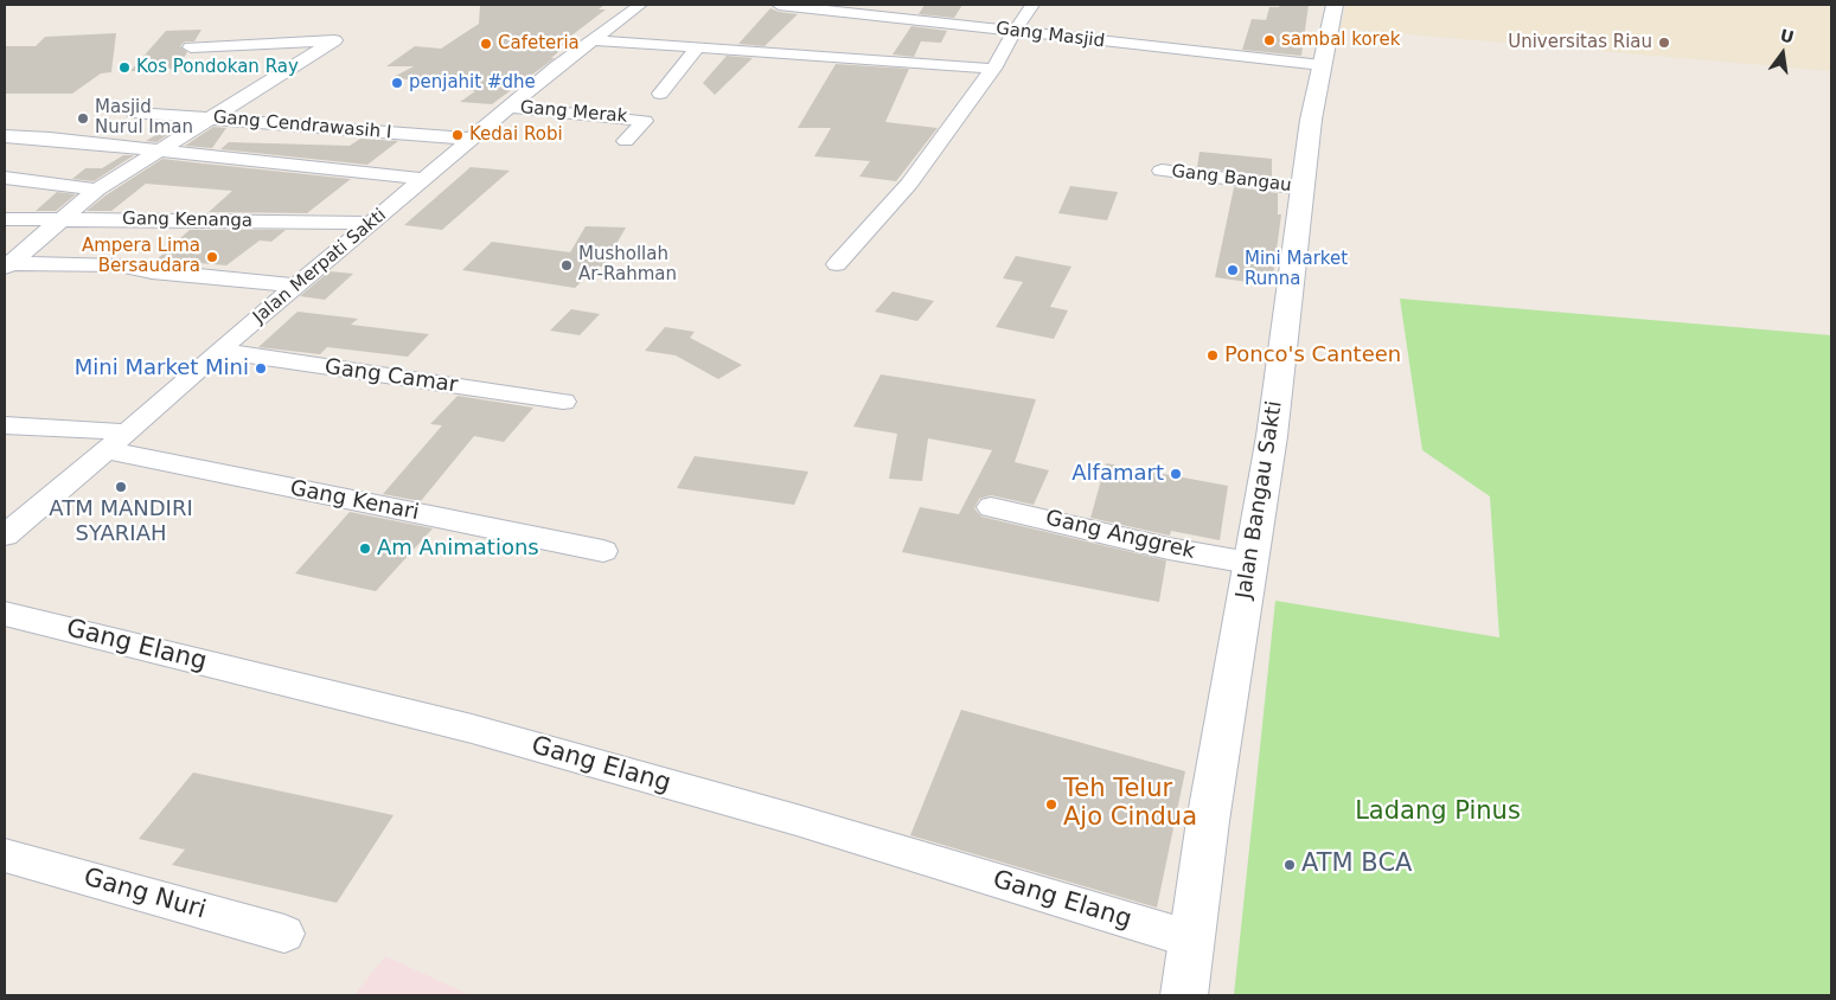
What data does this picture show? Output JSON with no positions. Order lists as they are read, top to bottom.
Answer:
{
  "streets": {
    "street": [
      "Gang Masjid",
      "Gang Merak",
      "Gang Cendrawasih I",
      "Gang Bangau",
      "Gang Kenanga",
      "Jalan Merpati Sakti",
      "Gang Camar",
      "Jalan Bangau Sakti",
      "Gang Kenari",
      "Gang Anggrek",
      "Gang Elang",
      "Gang Nuri"
    ]
  },
  "crossings": [
    ["Gang Masjid", "Jalan Bangau Sakti"],
    ["Gang Merak", "Jalan Merpati Sakti"],
    ["Gang Cendrawasih I", "Jalan Merpati Sakti"],
    ["Gang Bangau", "Jalan Bangau Sakti"],
    ["Gang Kenanga", "Jalan Merpati Sakti"],
    ["Jalan Merpati Sakti", "Gang Camar"],
    ["Jalan Merpati Sakti", "Gang Kenari"],
    ["Jalan Bangau Sakti", "Gang Anggrek"],
    ["Jalan Bangau Sakti", "Gang Elang"]
  ],
  "parks": ["Ladang Pinus"],
  "places": [
    "sambal korek",
    "Universitas Riau",
    "Cafeteria",
    "Kos Pondokan Ray",
    "penjahit #dhe",
    "Masjid Nurul Iman",
    "Kedai Robi",
    "Ampera Lima Bersaudara",
    "Mushollah Ar-Rahman",
    "Mini Market Runna",
    "Ponco's Canteen",
    "Mini Market Mini",
    "Alfamart",
    "ATM MANDIRI SYARIAH",
    "Am Animations",
    "Teh Telur Ajo Cindua",
    "ATM BCA"
  ],
  "north": "top"
}
